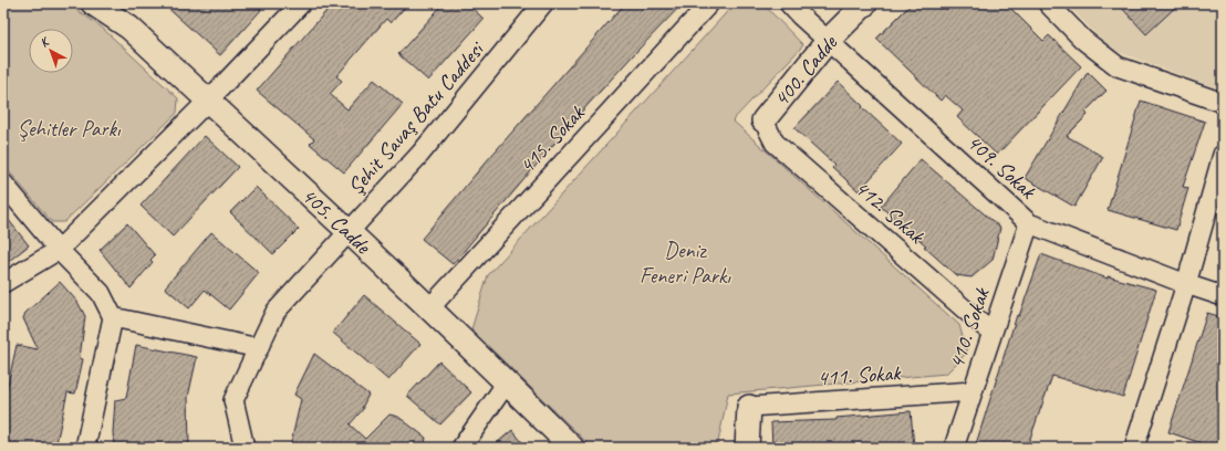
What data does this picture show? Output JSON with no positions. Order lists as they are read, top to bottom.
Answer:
{
  "streets": {
    "street": [
      "400. Cadde",
      "Şehit Savaş Batu Caddesi",
      "415. Sokak",
      "409. Sokak",
      "412. Sokak",
      "405. Cadde",
      "410. Sokak",
      "411. Sokak"
    ]
  },
  "crossings": [
    ["400. Cadde", "409. Sokak"],
    ["400. Cadde", "412. Sokak"],
    ["Şehit Savaş Batu Caddesi", "405. Cadde"],
    ["415. Sokak", "405. Cadde"],
    ["409. Sokak", "410. Sokak"],
    ["412. Sokak", "410. Sokak"],
    ["410. Sokak", "411. Sokak"]
  ],
  "parks": ["Şehitler Parkı", "Deniz Feneri Parkı"],
  "north": "top left"
}
